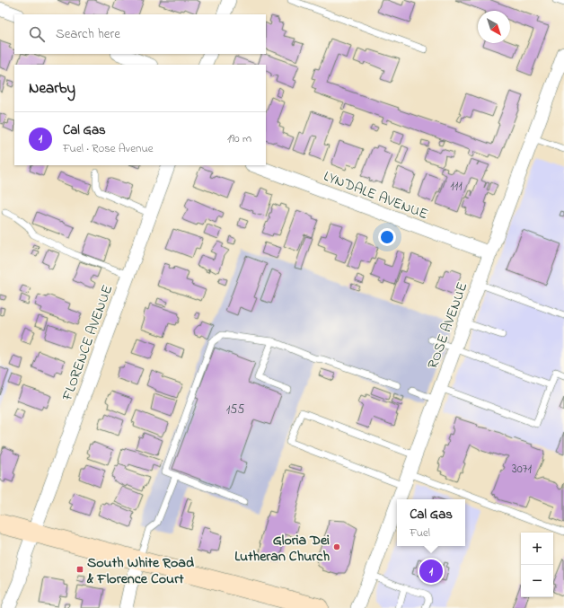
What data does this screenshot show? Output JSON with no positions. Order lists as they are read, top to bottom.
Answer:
{
  "streets": {
    "street": ["LYNDALE AVENUE", "ROSE AVENUE", "FLORENCE AVENUE"]
  },
  "crossings": [
    ["LYNDALE AVENUE", "ROSE AVENUE"]
  ],
  "places": {
    "other": ["Gloria Dei Lutheran Church"],
    "transit": ["South White Road & Florence Court"]
  },
  "house_numbers": ["111", "155", "3071"],
  "north": "bottom right",
  "page": {
    "search": "Search here",
    "heading": "Nearby",
    "list": [
      {
        "mark": "1",
        "name": "Cal Gas",
        "note": "Fuel · Rose Avenue",
        "value": "190 m"
      }
    ],
    "popup": ["Cal Gas", "Fuel"],
    "map_buttons": ["+", "−"],
    "pins": "1"
  }
}
